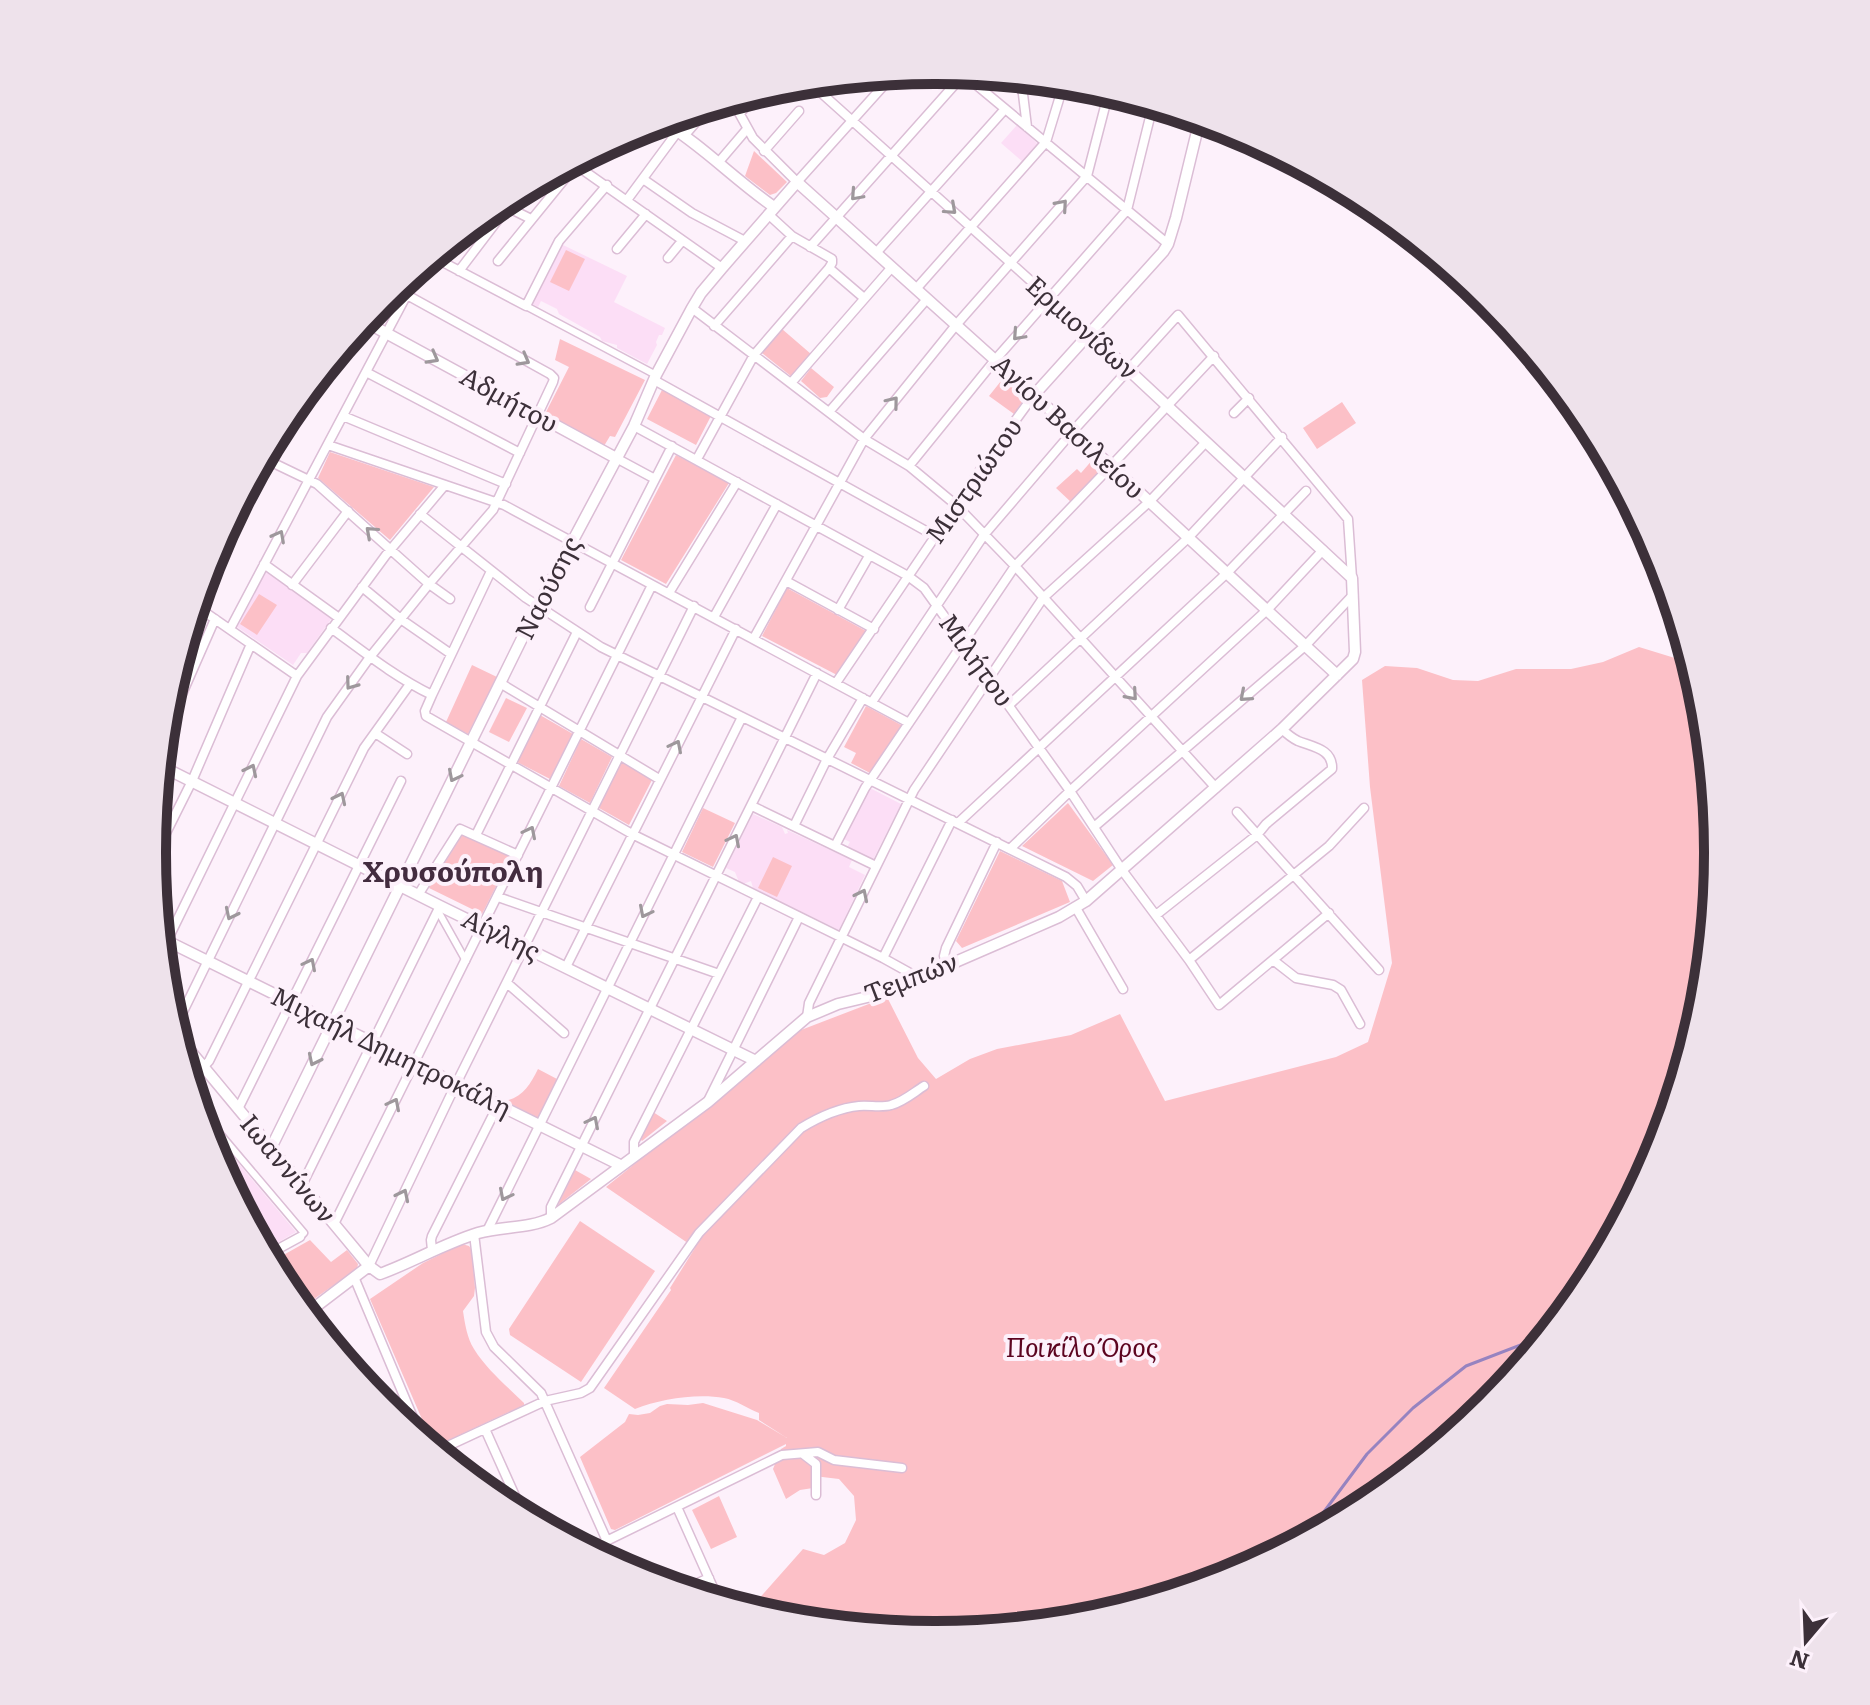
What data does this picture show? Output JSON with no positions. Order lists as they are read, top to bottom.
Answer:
{
  "streets": {
    "street": [
      "Ερμιονίδων",
      "Αδμήτου",
      "Αγίου Βασιλείου",
      "Μιστριώτου",
      "Ναούσης",
      "Μιλήτου",
      "Αίγλης",
      "Τεμπών",
      "Μιχαήλ Δημητροκάλη",
      "Ιωαννίνων"
    ]
  },
  "crossings": [
    ["Ερμιονίδων", "Μιστριώτου"],
    ["Ερμιονίδων", "Ναούσης"],
    ["Ερμιονίδων", "Τεμπών"],
    ["Αδμήτου", "Ναούσης"],
    ["Αγίου Βασιλείου", "Μιστριώτου"],
    ["Αγίου Βασιλείου", "Ναούσης"],
    ["Αγίου Βασιλείου", "Τεμπών"],
    ["Μιστριώτου", "Μιλήτου"],
    ["Ναούσης", "Μιλήτου"],
    ["Ναούσης", "Αίγλης"],
    ["Ναούσης", "Μιχαήλ Δημητροκάλη"],
    ["Ναούσης", "Ιωαννίνων"],
    ["Μιλήτου", "Τεμπών"],
    ["Αίγλης", "Τεμπών"],
    ["Τεμπών", "Μιχαήλ Δημητροκάλη"],
    ["Τεμπών", "Ιωαννίνων"]
  ],
  "districts": ["Χρυσούπολη"],
  "parks": ["Ποικίλο Όρος"],
  "north": "bottom"
}
